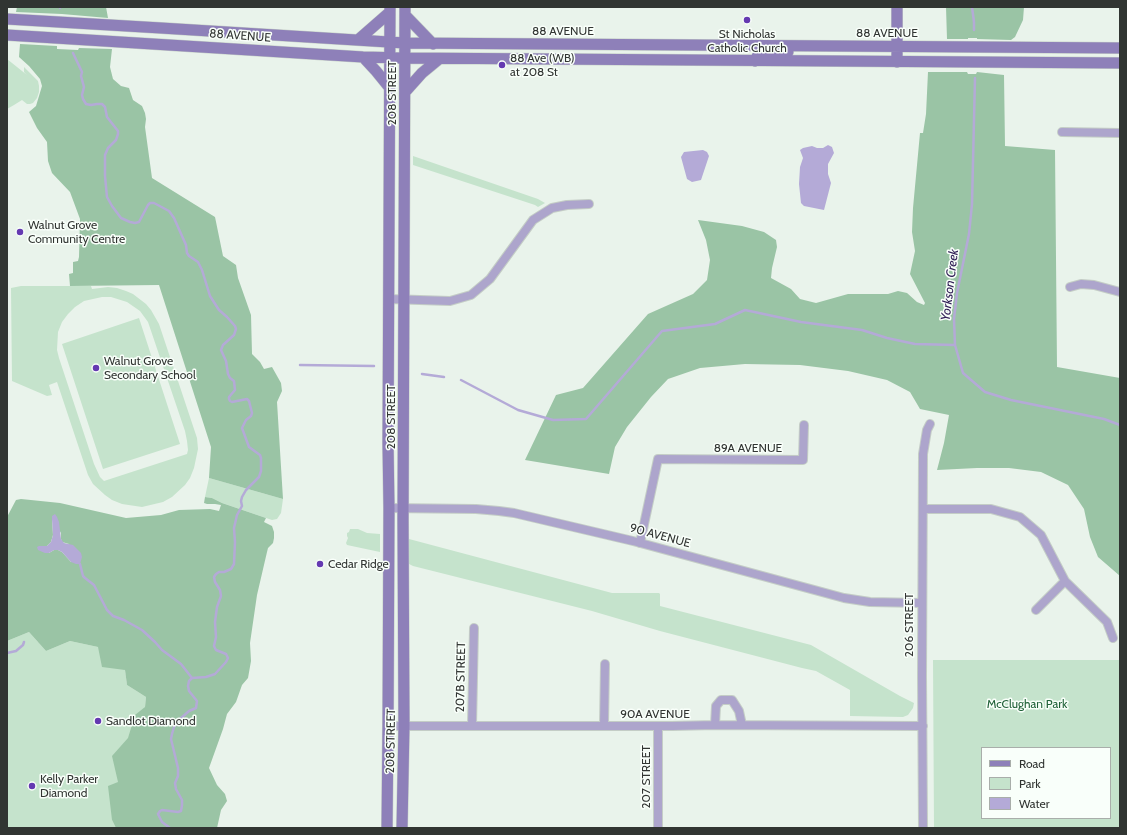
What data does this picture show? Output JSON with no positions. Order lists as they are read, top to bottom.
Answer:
{
  "streets": {
    "main road": ["88 AVENUE", "208 STREET"],
    "street": [
      "89A AVENUE",
      "90 AVENUE",
      "206 STREET",
      "207B STREET",
      "90A AVENUE",
      "207 STREET"
    ]
  },
  "crossings": [
    ["88 AVENUE", "208 STREET"],
    ["208 STREET", "90 AVENUE"],
    ["208 STREET", "90A AVENUE"],
    ["89A AVENUE", "90 AVENUE"],
    ["90 AVENUE", "206 STREET"],
    ["206 STREET", "90A AVENUE"],
    ["207B STREET", "90A AVENUE"],
    ["90A AVENUE", "207 STREET"]
  ],
  "water": ["Yorkson Creek"],
  "parks": ["McClughan Park"],
  "places": [
    "St Nicholas Catholic Church",
    "88 Ave (WB) at 208 St",
    "Walnut Grove Community Centre",
    "Walnut Grove Secondary School",
    "Cedar Ridge",
    "Sandlot Diamond",
    "Kelly Parker Diamond"
  ],
  "legend": ["Road", "Park", "Water"]
}
